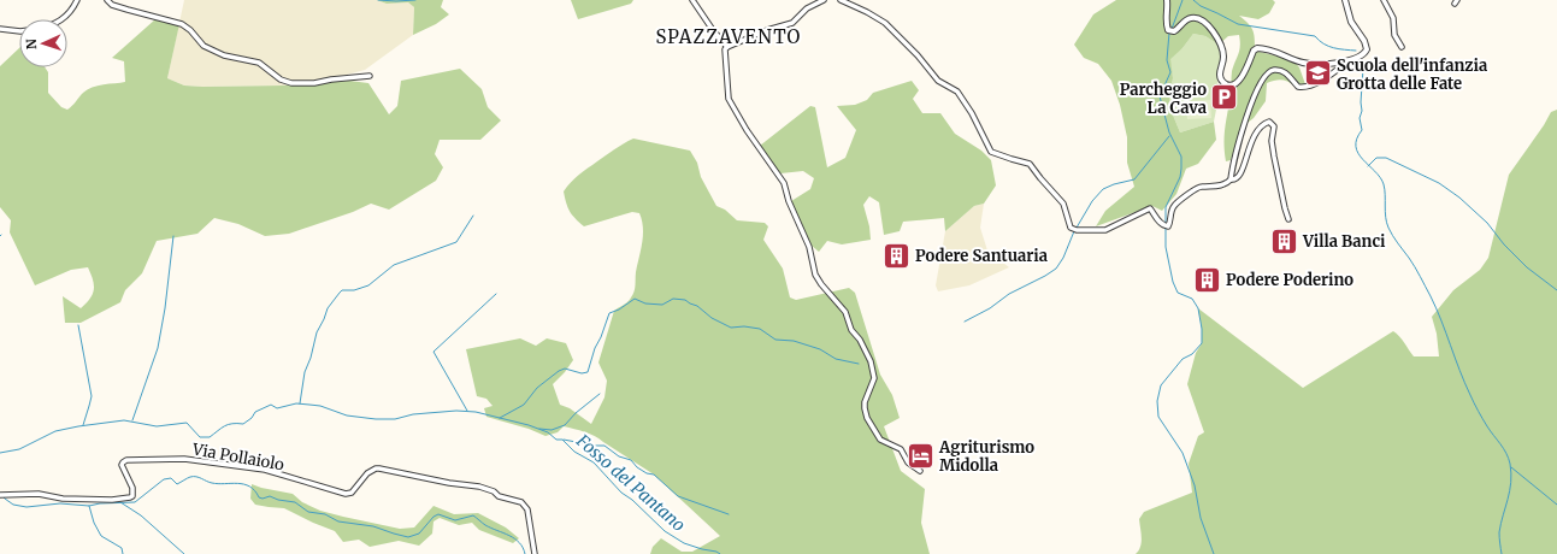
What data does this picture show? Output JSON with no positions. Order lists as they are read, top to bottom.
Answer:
{
  "streets": {
    "street": ["Via Pollaiolo"]
  },
  "districts": ["SPAZZAVENTO"],
  "water": ["Fosso del Pantano"],
  "places": {
    "school or university": ["Scuola dell'infanzia Grotta delle Fate"],
    "parking": ["Parcheggio La Cava"],
    "building": ["Villa Banci", "Podere Santuaria", "Podere Poderino"],
    "hotel": ["Agriturismo Midolla"]
  },
  "north": "left"
}
